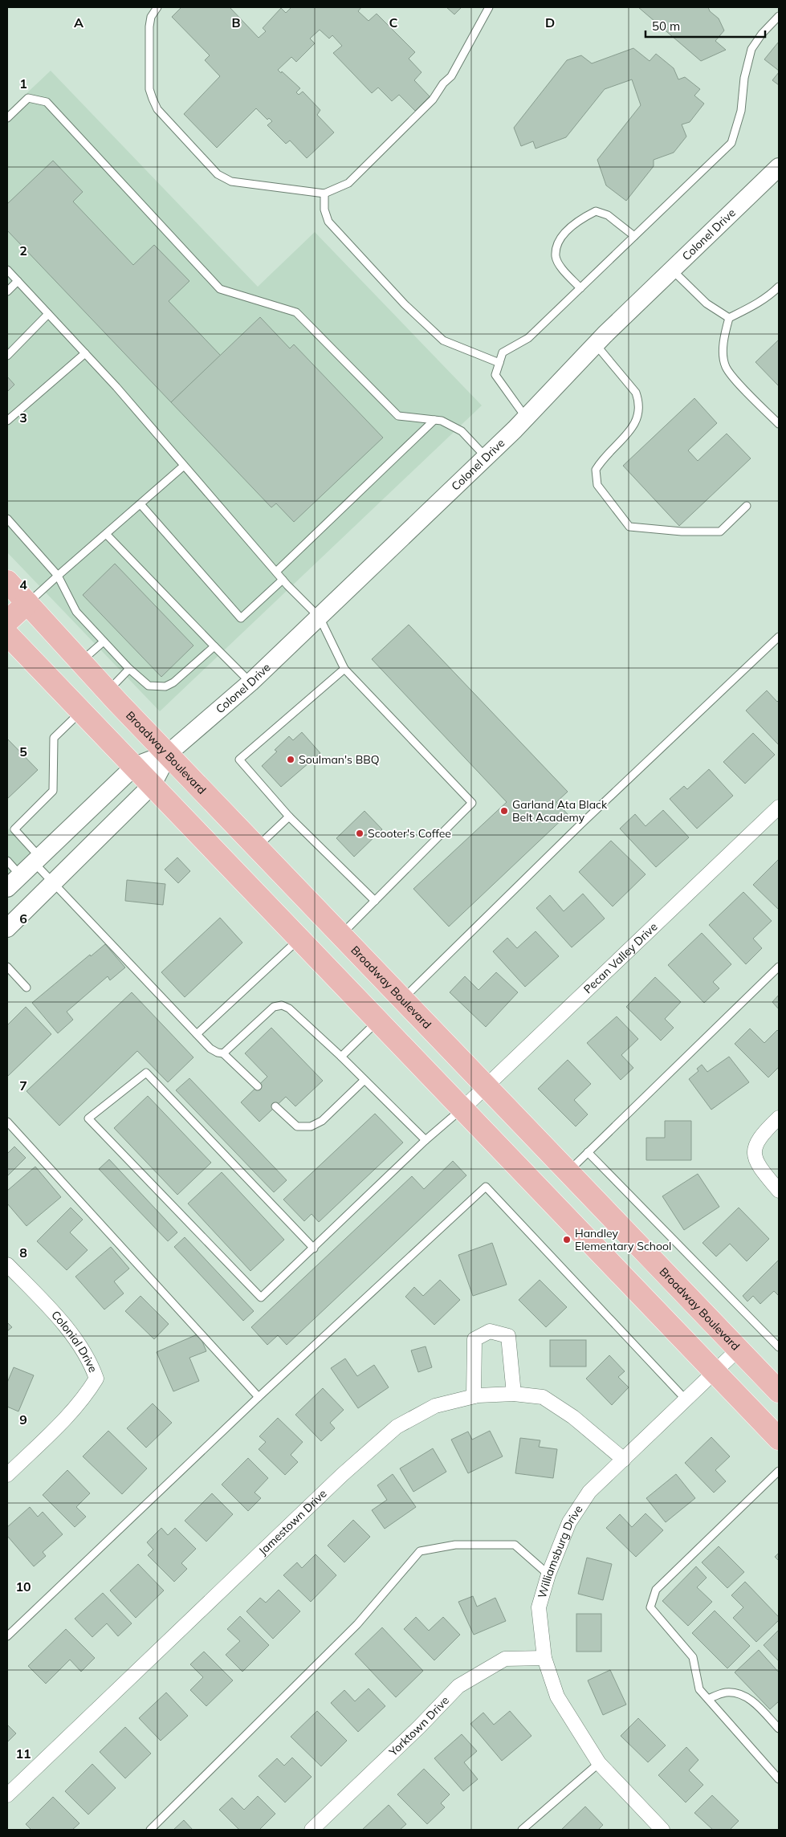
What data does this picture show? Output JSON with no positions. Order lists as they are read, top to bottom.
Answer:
{
  "streets": {
    "main road": ["Broadway Boulevard"],
    "street": [
      "Colonel Drive",
      "Pecan Valley Drive",
      "Colonial Drive",
      "Jamestown Drive",
      "Williamsburg Drive",
      "Yorktown Drive"
    ]
  },
  "crossings": [
    ["Colonel Drive", "Broadway Boulevard"],
    ["Broadway Boulevard", "Pecan Valley Drive"],
    ["Broadway Boulevard", "Williamsburg Drive"],
    ["Jamestown Drive", "Williamsburg Drive"],
    ["Williamsburg Drive", "Yorktown Drive"]
  ],
  "places": [
    "Soulman's BBQ",
    "Garland Ata Black Belt Academy",
    "Scooter's Coffee",
    "Handley Elementary School"
  ],
  "scale_bar": "50 m",
  "grid": {
    "columns": [
      "A",
      "B",
      "C",
      "D"
    ],
    "rows": [
      "1",
      "2",
      "3",
      "4",
      "5",
      "6",
      "7",
      "8",
      "9",
      "10",
      "11"
    ]
  }
}
